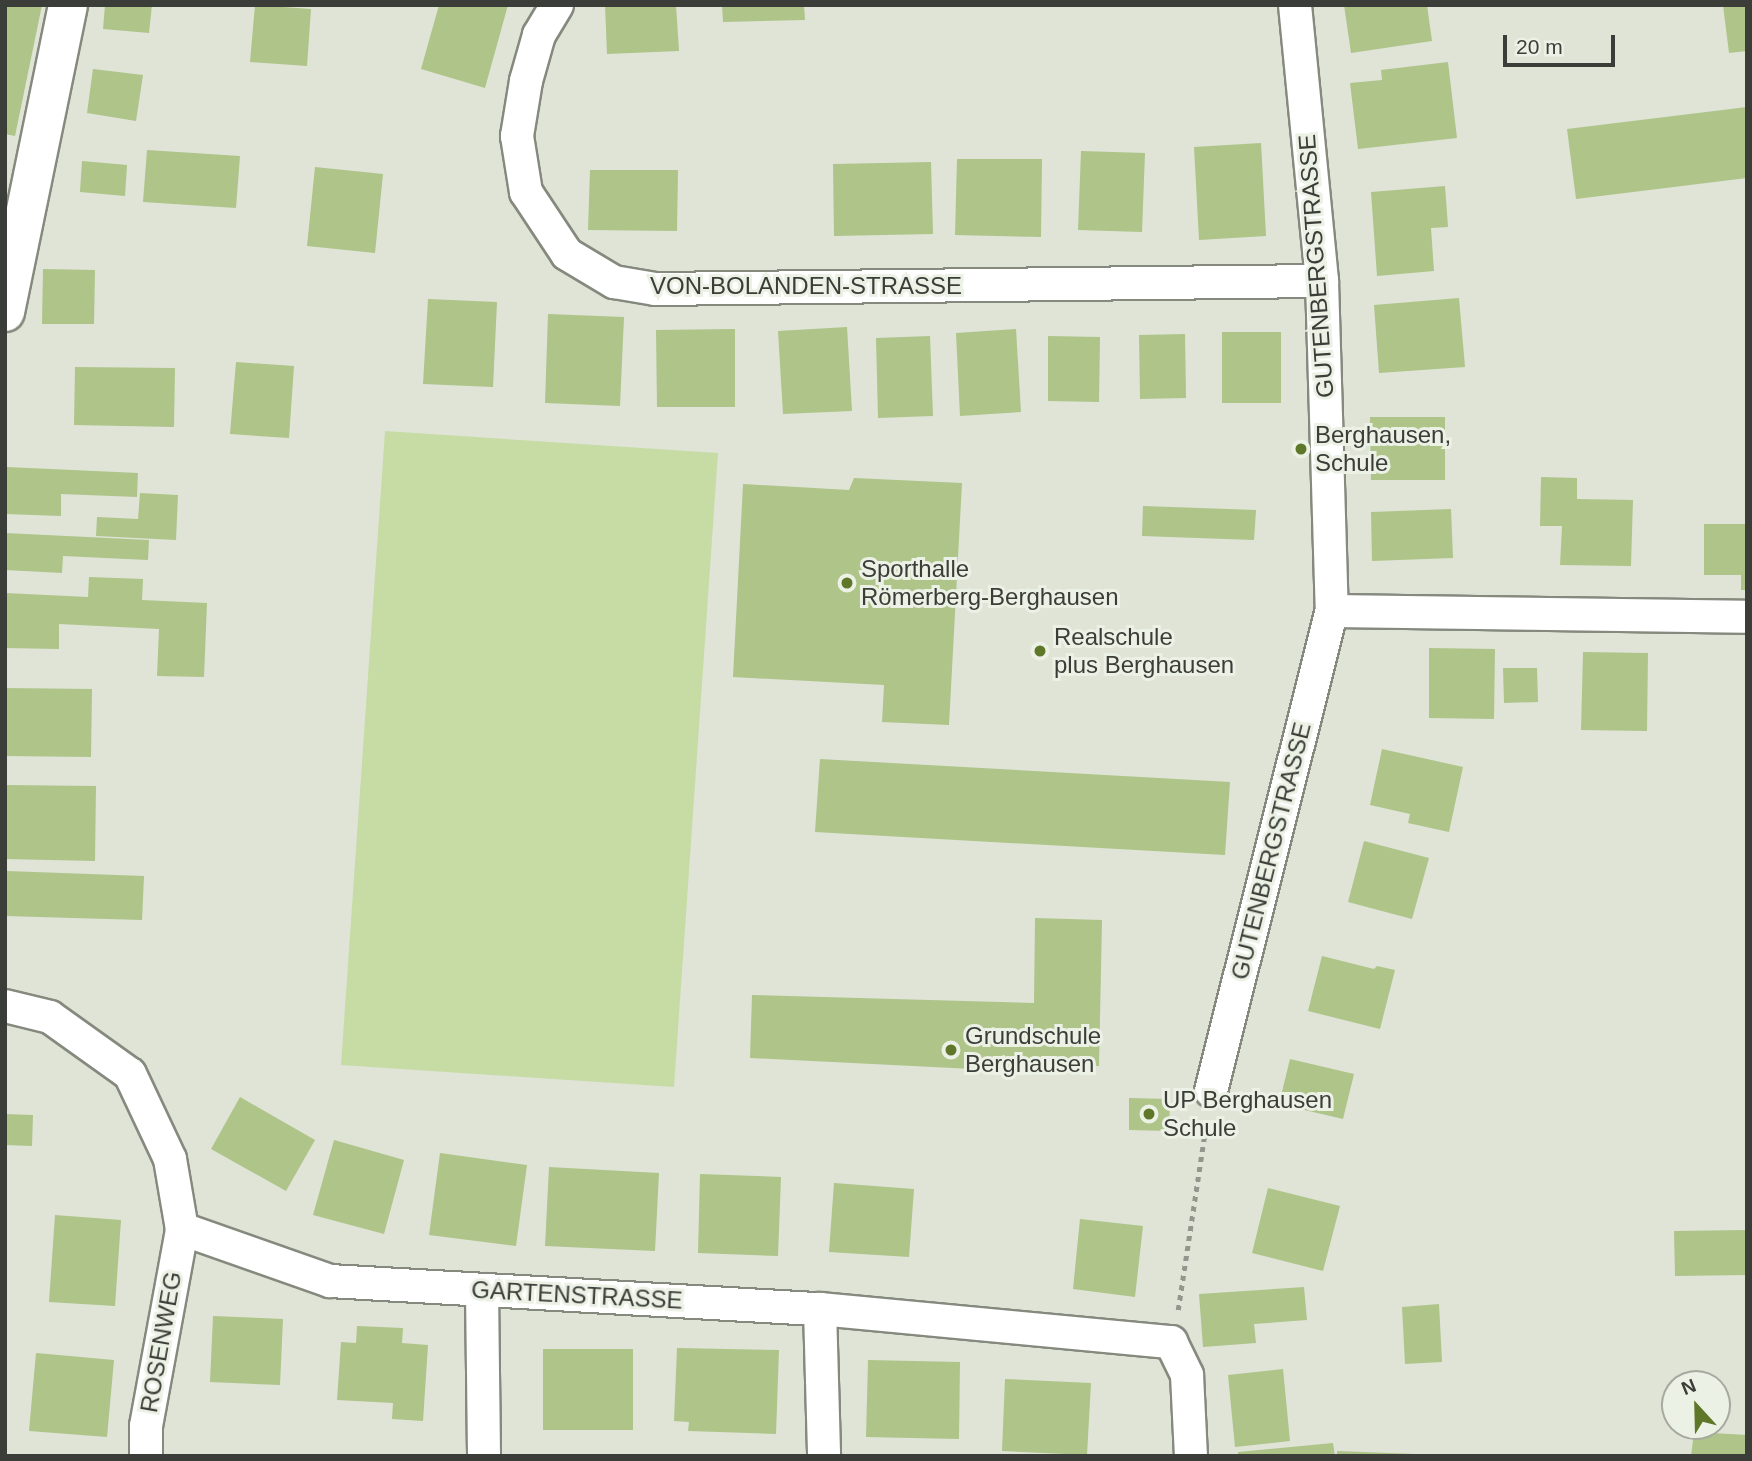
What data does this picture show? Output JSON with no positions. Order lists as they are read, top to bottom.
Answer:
{
  "streets": {
    "street": [
      "GUTENBERGSTRASSE",
      "VON-BOLANDEN-STRASSE",
      "GARTENSTRASSE",
      "ROSENWEG"
    ]
  },
  "crossings": [
    ["GUTENBERGSTRASSE", "VON-BOLANDEN-STRASSE"],
    ["GARTENSTRASSE", "ROSENWEG"]
  ],
  "places": [
    "Berghausen, Schule",
    "Sporthalle Römerberg-Berghausen",
    "Realschule plus Berghausen",
    "Grundschule Berghausen",
    "UP Berghausen Schule"
  ],
  "scale_bar": "20 m",
  "north": "top"
}
